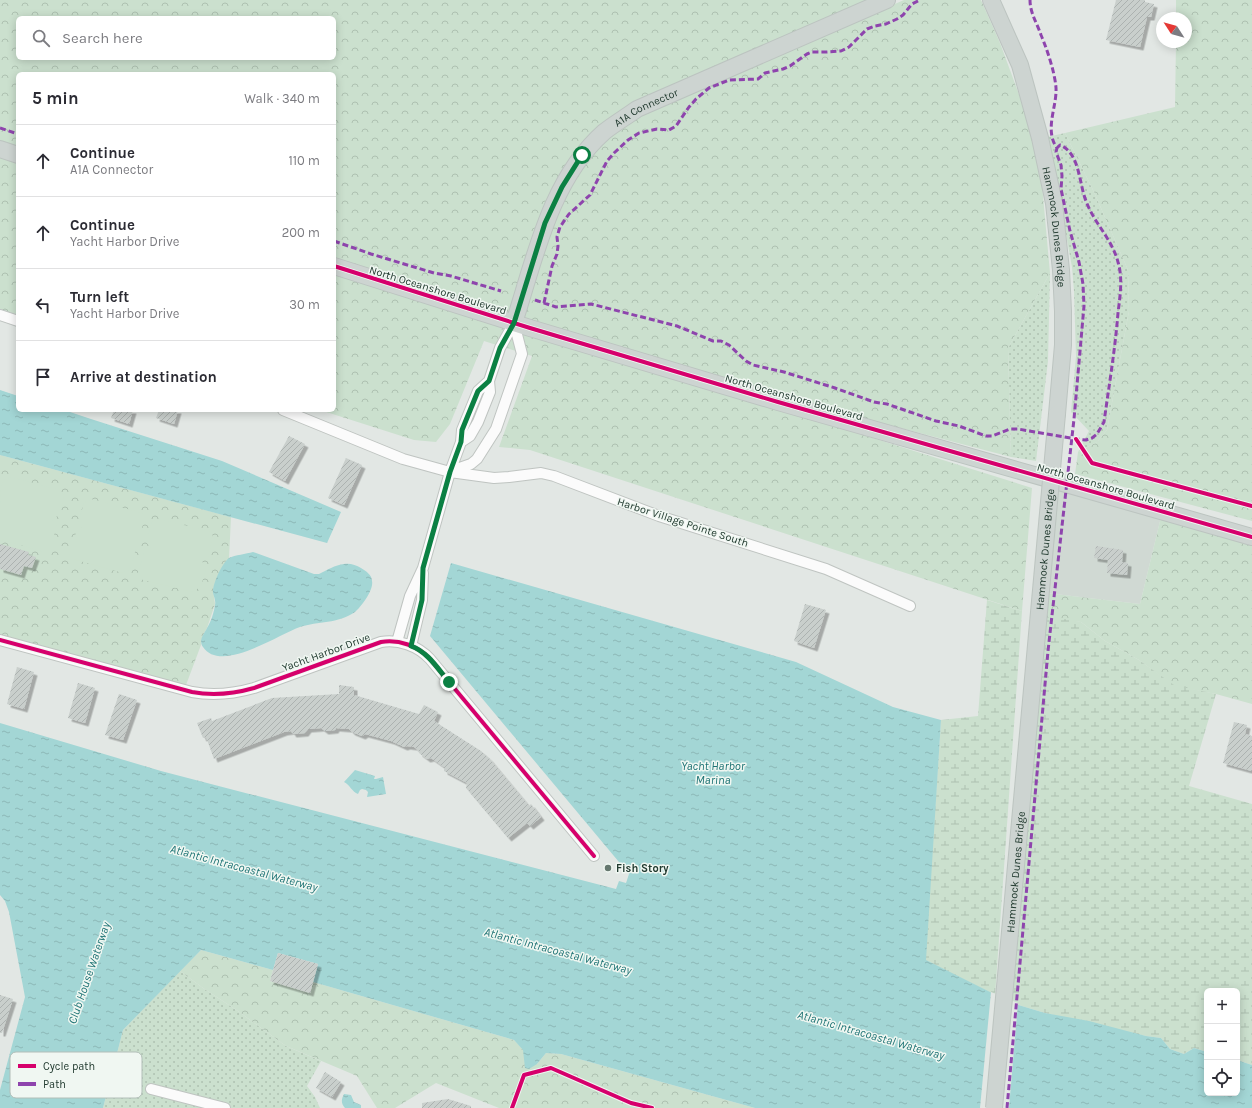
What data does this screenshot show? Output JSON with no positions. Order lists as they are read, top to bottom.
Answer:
{
  "streets": {
    "main road": ["A1A Connector", "Hammock Dunes Bridge", "North Oceanshore Boulevard"],
    "street": ["Harbor Village Pointe South", "Yacht Harbor Drive"]
  },
  "crossings": [
    ["A1A Connector", "North Oceanshore Boulevard"]
  ],
  "water": ["Yacht Harbor Marina", "Atlantic Intracoastal Waterway", "Club House Waterway"],
  "places": ["Fish Story"],
  "legend": ["Cycle path", "Path"],
  "north": "top left",
  "page": {
    "search": "Search here",
    "heading": ["5 min", "Walk · 340 m"],
    "list": [
      ["Continue", "A1A Connector", "110 m"],
      ["Continue", "Yacht Harbor Drive", "200 m"],
      ["Turn left", "Yacht Harbor Drive", "30 m"],
      "Arrive at destination"
    ],
    "map_buttons": ["+", "−"]
  }
}
